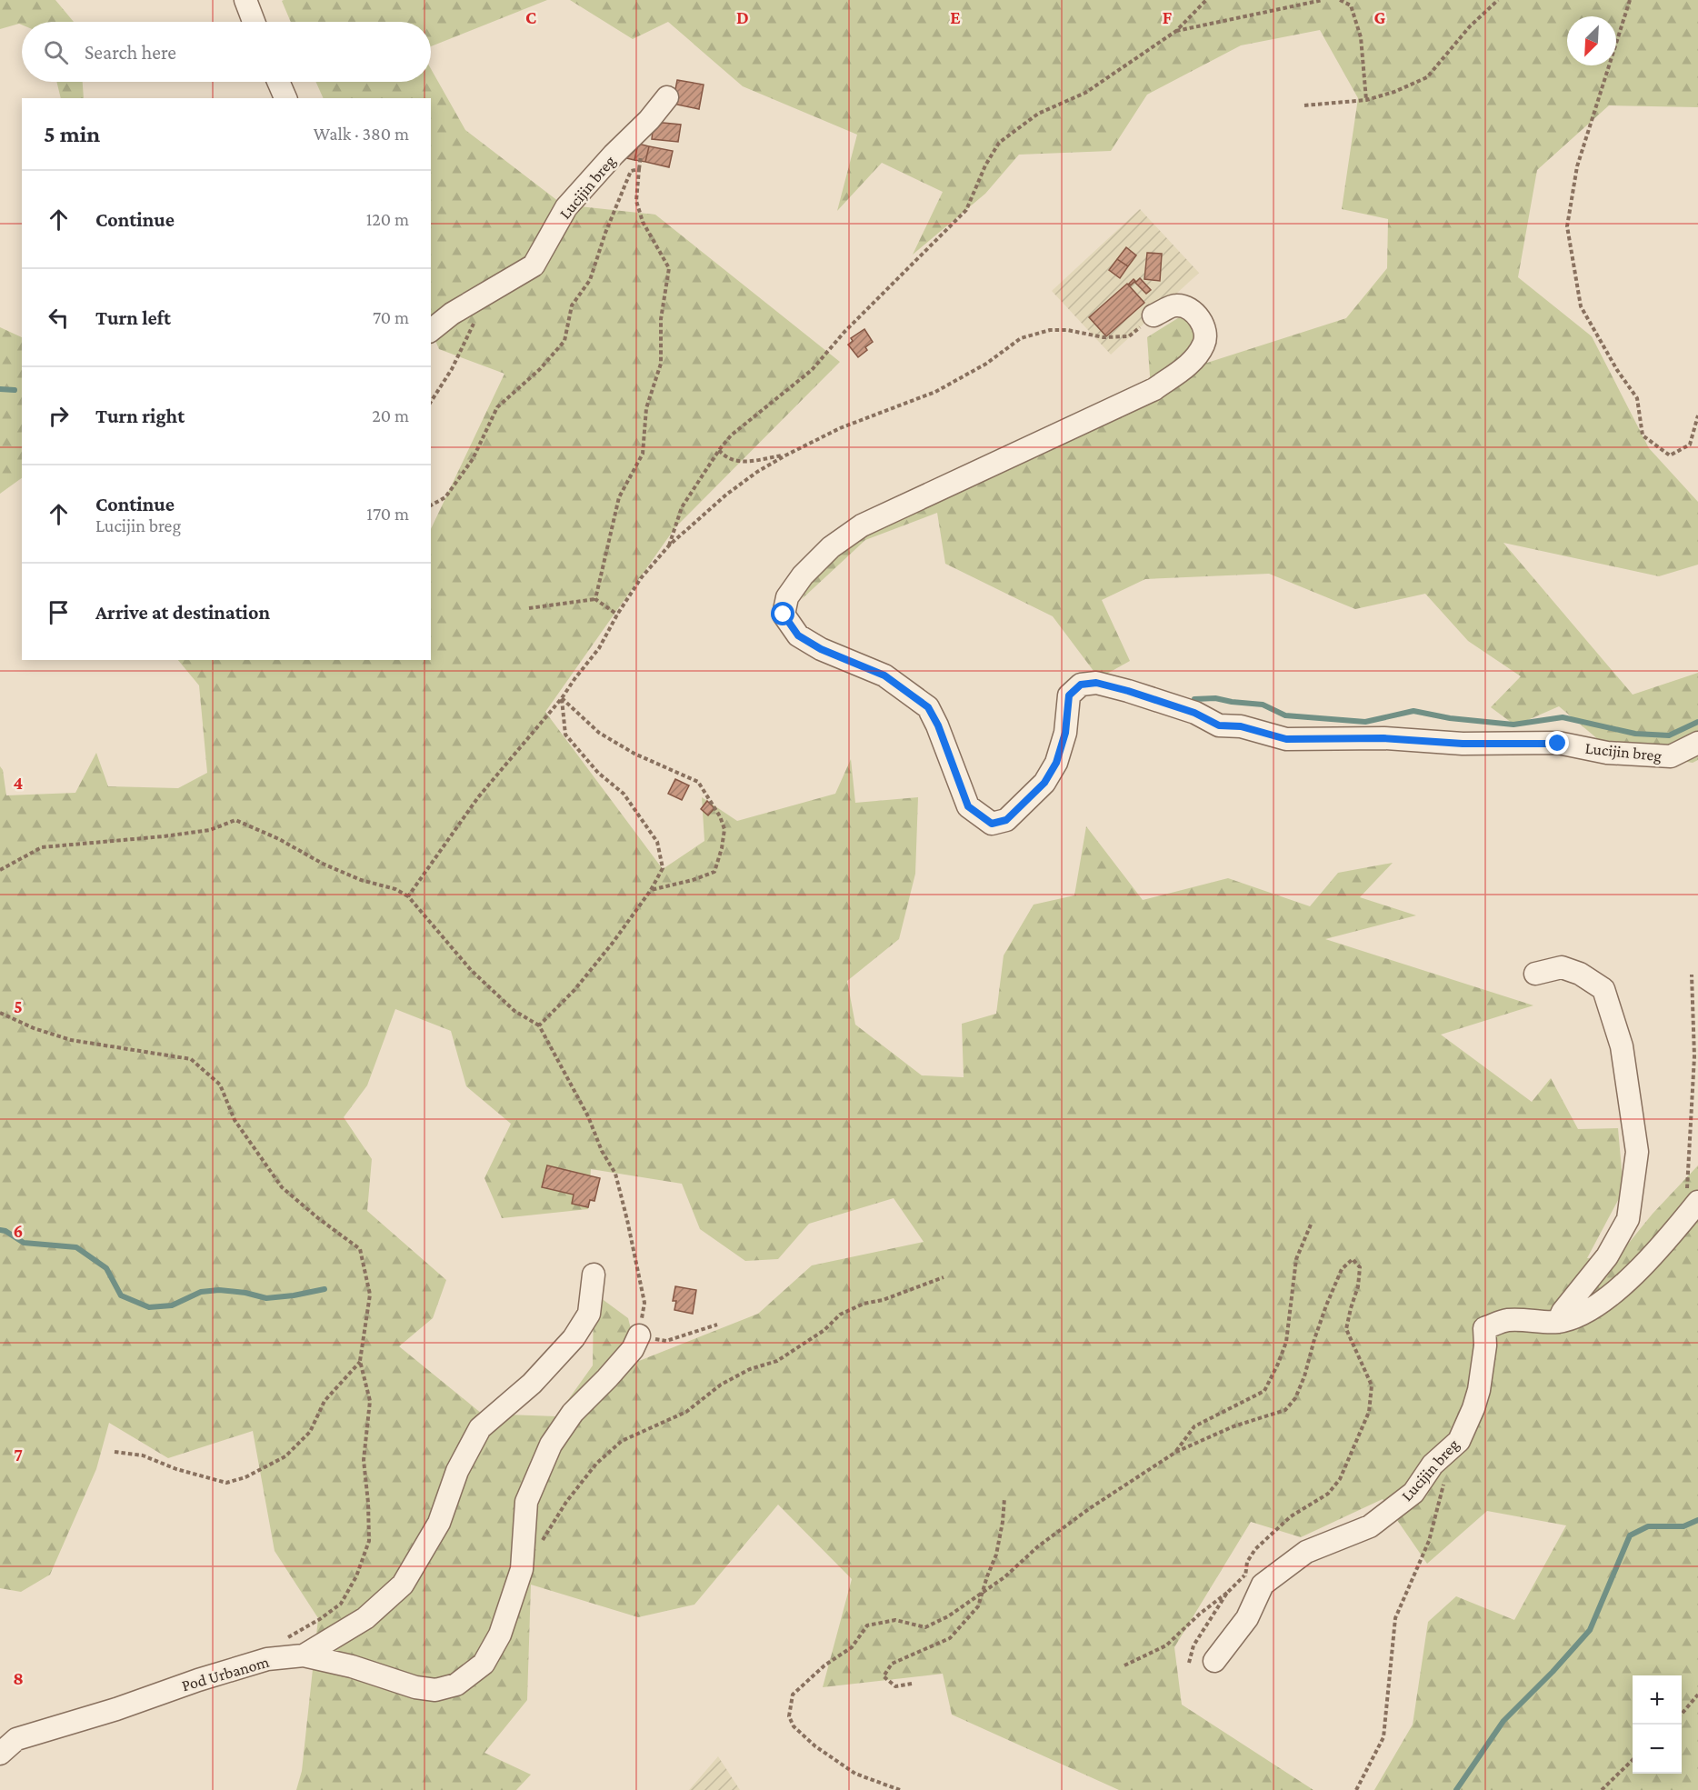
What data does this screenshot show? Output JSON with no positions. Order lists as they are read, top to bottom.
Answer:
{
  "streets": {
    "street": ["Lucijin breg", "Pod Urbanom"]
  },
  "north": "bottom left",
  "page": {
    "search": "Search here",
    "heading": ["5 min", "Walk · 380 m"],
    "list": [
      ["Continue", "120 m"],
      ["Turn left", "70 m"],
      ["Turn right", "20 m"],
      ["Continue", "Lucijin breg", "170 m"],
      "Arrive at destination"
    ],
    "map_buttons": ["+", "−"]
  },
  "grid": {
    "columns": [
      "C",
      "D",
      "E",
      "F",
      "G"
    ],
    "rows": [
      "4",
      "5",
      "6",
      "7",
      "8"
    ]
  }
}
